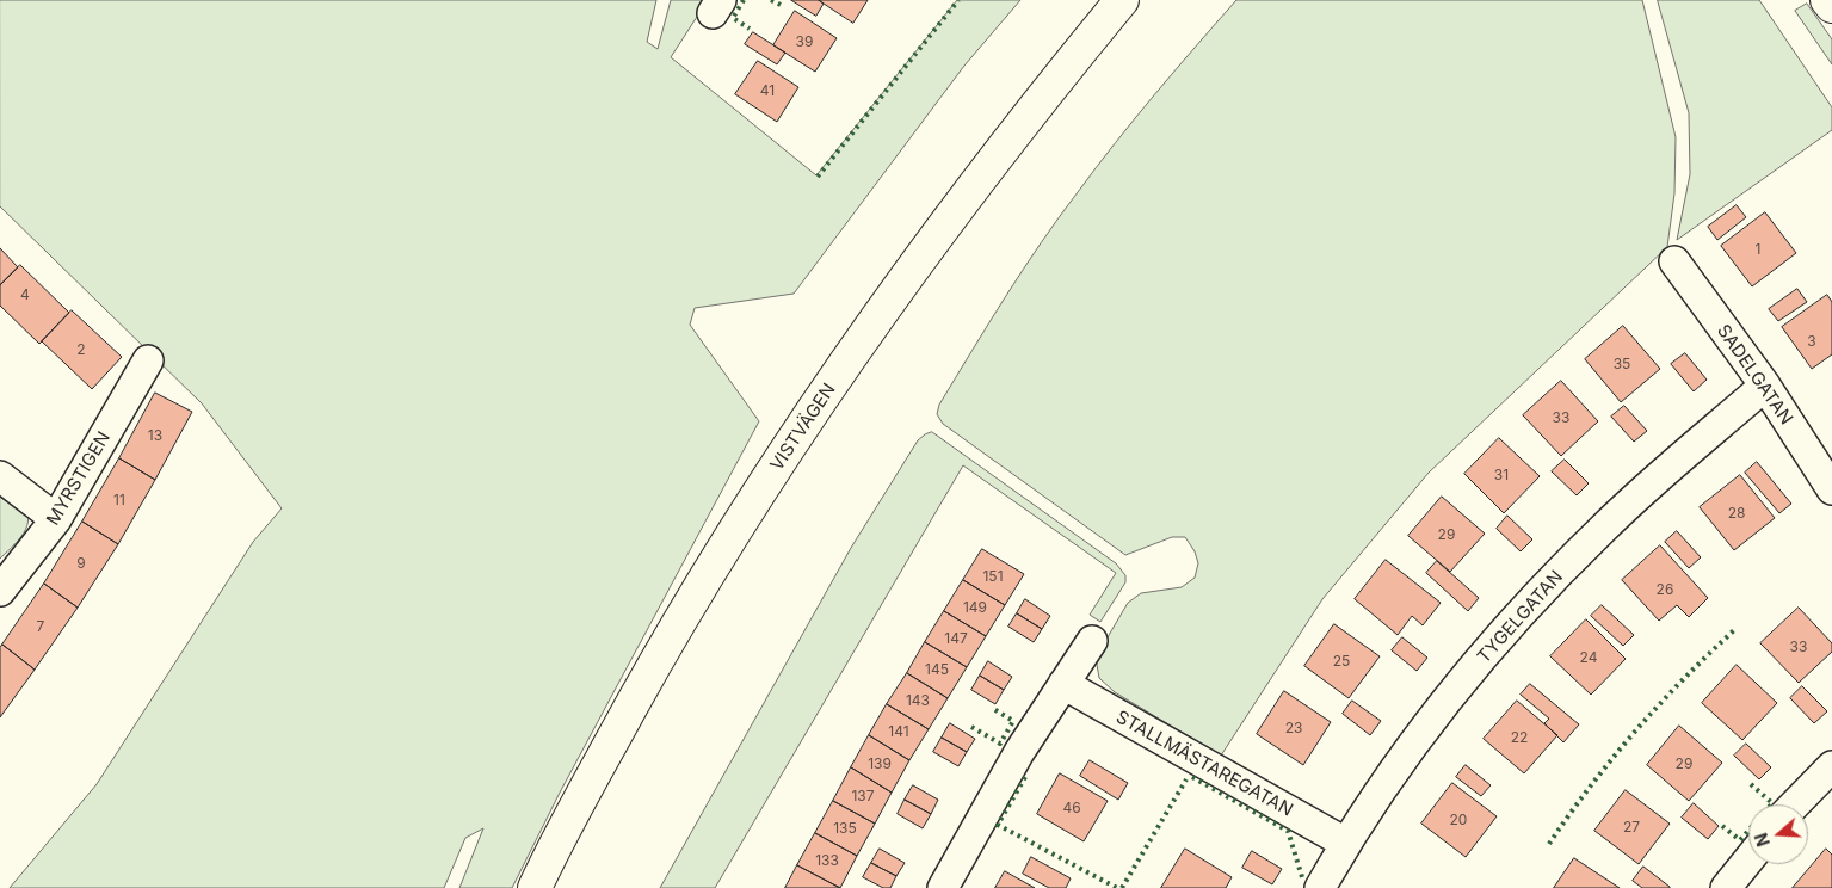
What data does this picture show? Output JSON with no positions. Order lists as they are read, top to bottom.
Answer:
{
  "streets": {
    "main road": ["VISTVÄGEN"],
    "street": [
      "SADELGATAN",
      "MYRSTIGEN",
      "TYGELGATAN",
      "STALLMÄSTAREGATAN"
    ]
  },
  "crossings": [
    ["SADELGATAN", "TYGELGATAN"],
    ["TYGELGATAN", "STALLMÄSTAREGATAN"]
  ],
  "house_numbers": [
    "39",
    "41",
    "1",
    "4",
    "3",
    "2",
    "35",
    "33",
    "13",
    "31",
    "11",
    "28",
    "29",
    "9",
    "151",
    "26",
    "149",
    "7",
    "147",
    "33",
    "24",
    "25",
    "145",
    "143",
    "23",
    "141",
    "22",
    "139",
    "29",
    "137",
    "46",
    "20",
    "27",
    "135",
    "133"
  ],
  "north": "left"
}
